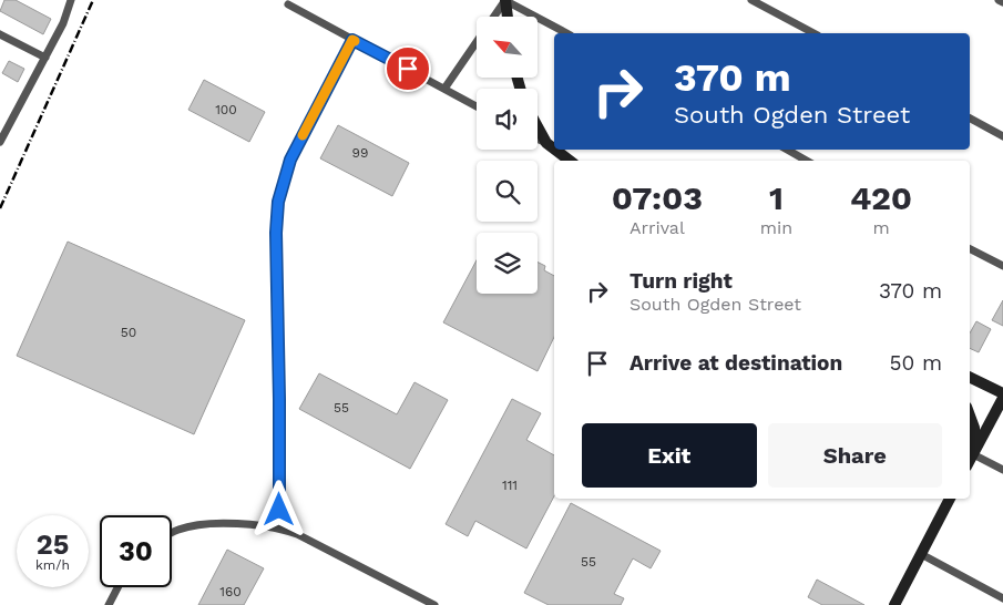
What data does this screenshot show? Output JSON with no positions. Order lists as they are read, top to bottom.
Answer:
{
  "house_numbers": [
    "100",
    "99",
    "50",
    "55",
    "111",
    "55",
    "160"
  ],
  "north": "top left",
  "page": {
    "turn": ["370 m", "South Ogden Street"],
    "eta": [
      "07:03",
      "Arrival",
      "1",
      "min",
      "420",
      "m"
    ],
    "list": [
      {
        "name": "Turn right",
        "note": "South Ogden Street",
        "value": "370 m"
      },
      {
        "name": "Arrive at destination",
        "value": "50 m"
      }
    ],
    "buttons": ["Exit", "Share"],
    "speed": "25 km/h",
    "limit": "30"
  }
}
